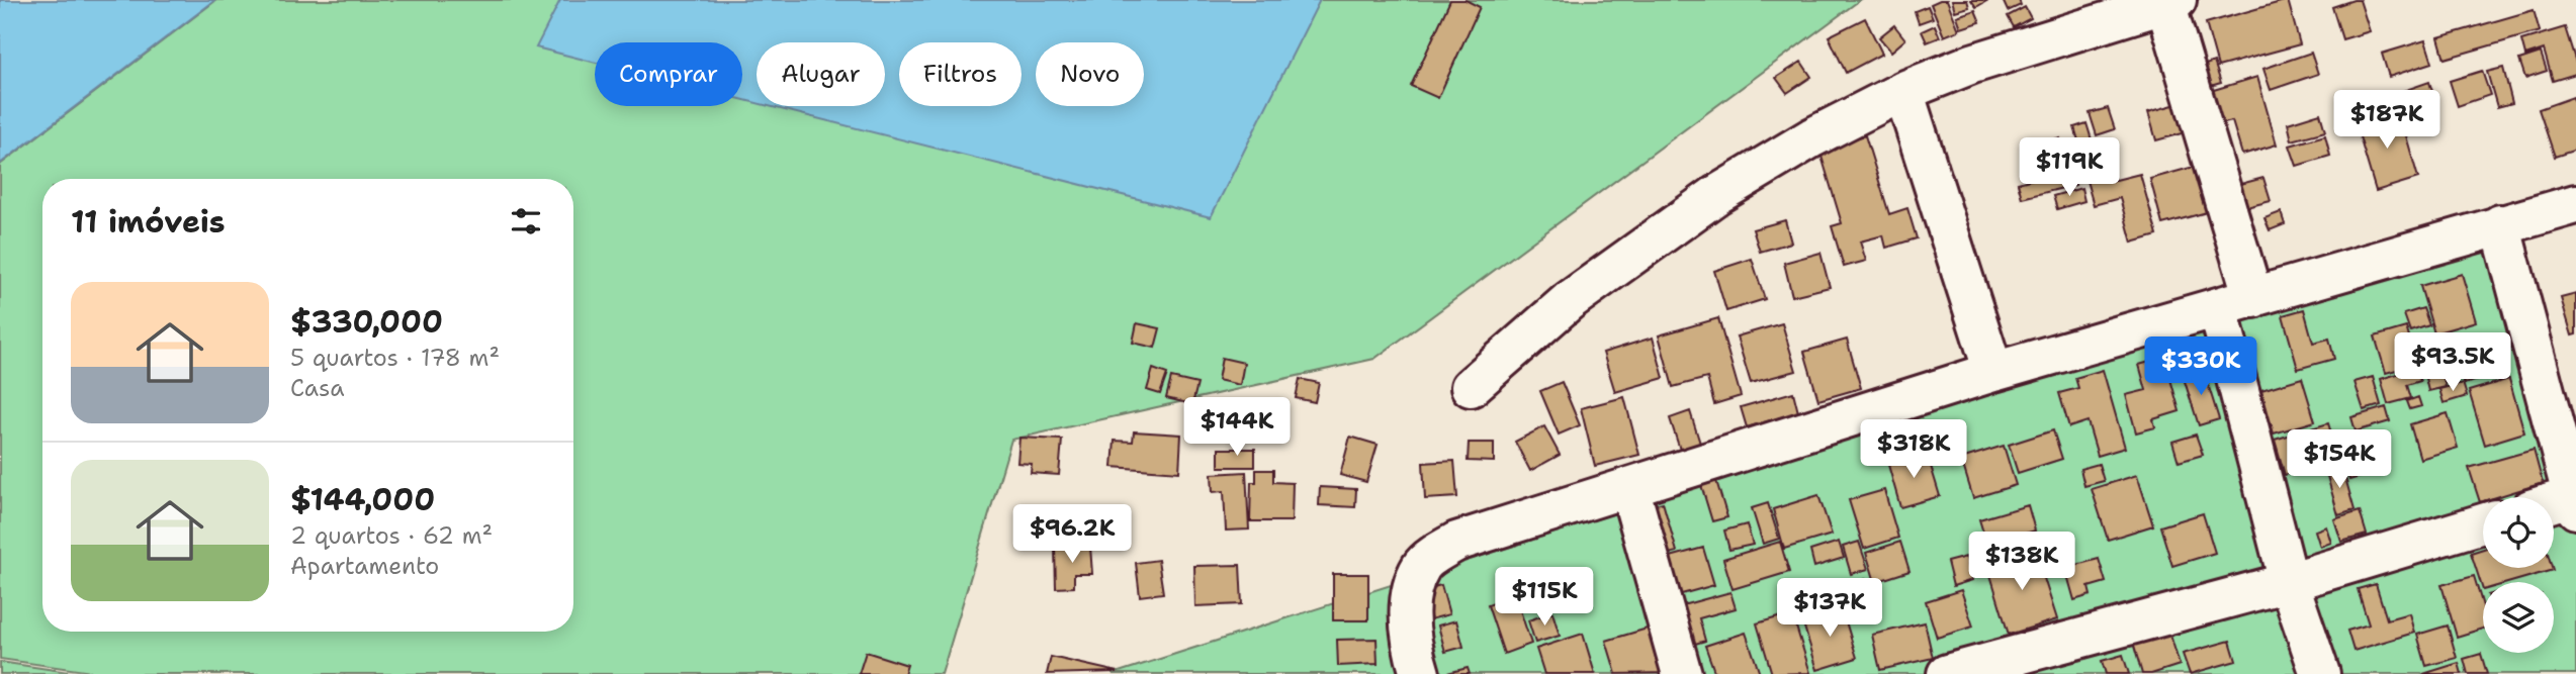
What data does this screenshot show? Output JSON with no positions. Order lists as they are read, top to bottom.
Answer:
{
  "page": {
    "chip": [
      "Comprar",
      "Alugar",
      "Filtros",
      "Novo"
    ],
    "price": [
      "$187K",
      "$119K",
      "$93.5K",
      "$330K",
      "$144K",
      "$318K",
      "$154K",
      "$96.2K",
      "$138K",
      "$115K",
      "$137K"
    ],
    "heading": "11 imóveis",
    "list": [
      {
        "name": "$330,000",
        "note": "5 quartos · 178 m² · Casa"
      },
      {
        "name": "$144,000",
        "note": "2 quartos · 62 m² · Apartamento"
      }
    ]
  }
}
